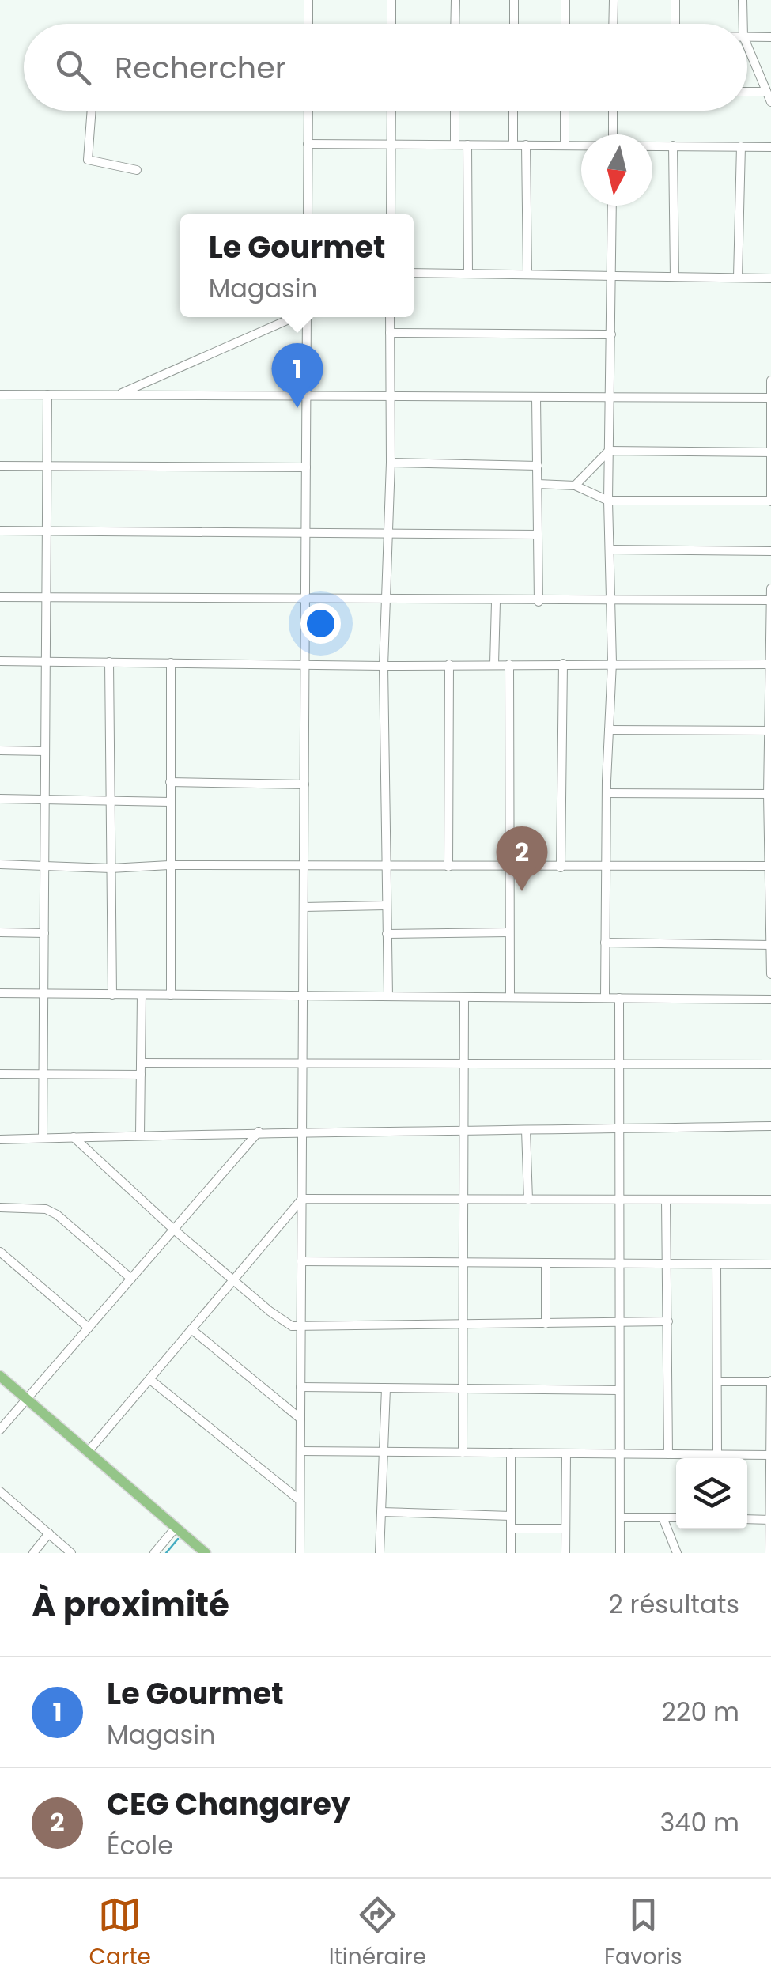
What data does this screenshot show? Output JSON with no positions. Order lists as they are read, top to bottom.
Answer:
{
  "north": "bottom",
  "page": {
    "search": "Rechercher",
    "popup": ["Le Gourmet", "Magasin"],
    "pins": ["1", "2"],
    "heading": ["À proximité", "2 résultats"],
    "list": [
      {
        "mark": "1",
        "name": "Le Gourmet",
        "note": "Magasin",
        "value": "220 m"
      },
      {
        "mark": "2",
        "name": "CEG Changarey",
        "note": "École",
        "value": "340 m"
      }
    ],
    "nav": ["Carte", "Itinéraire", "Favoris"]
  }
}
